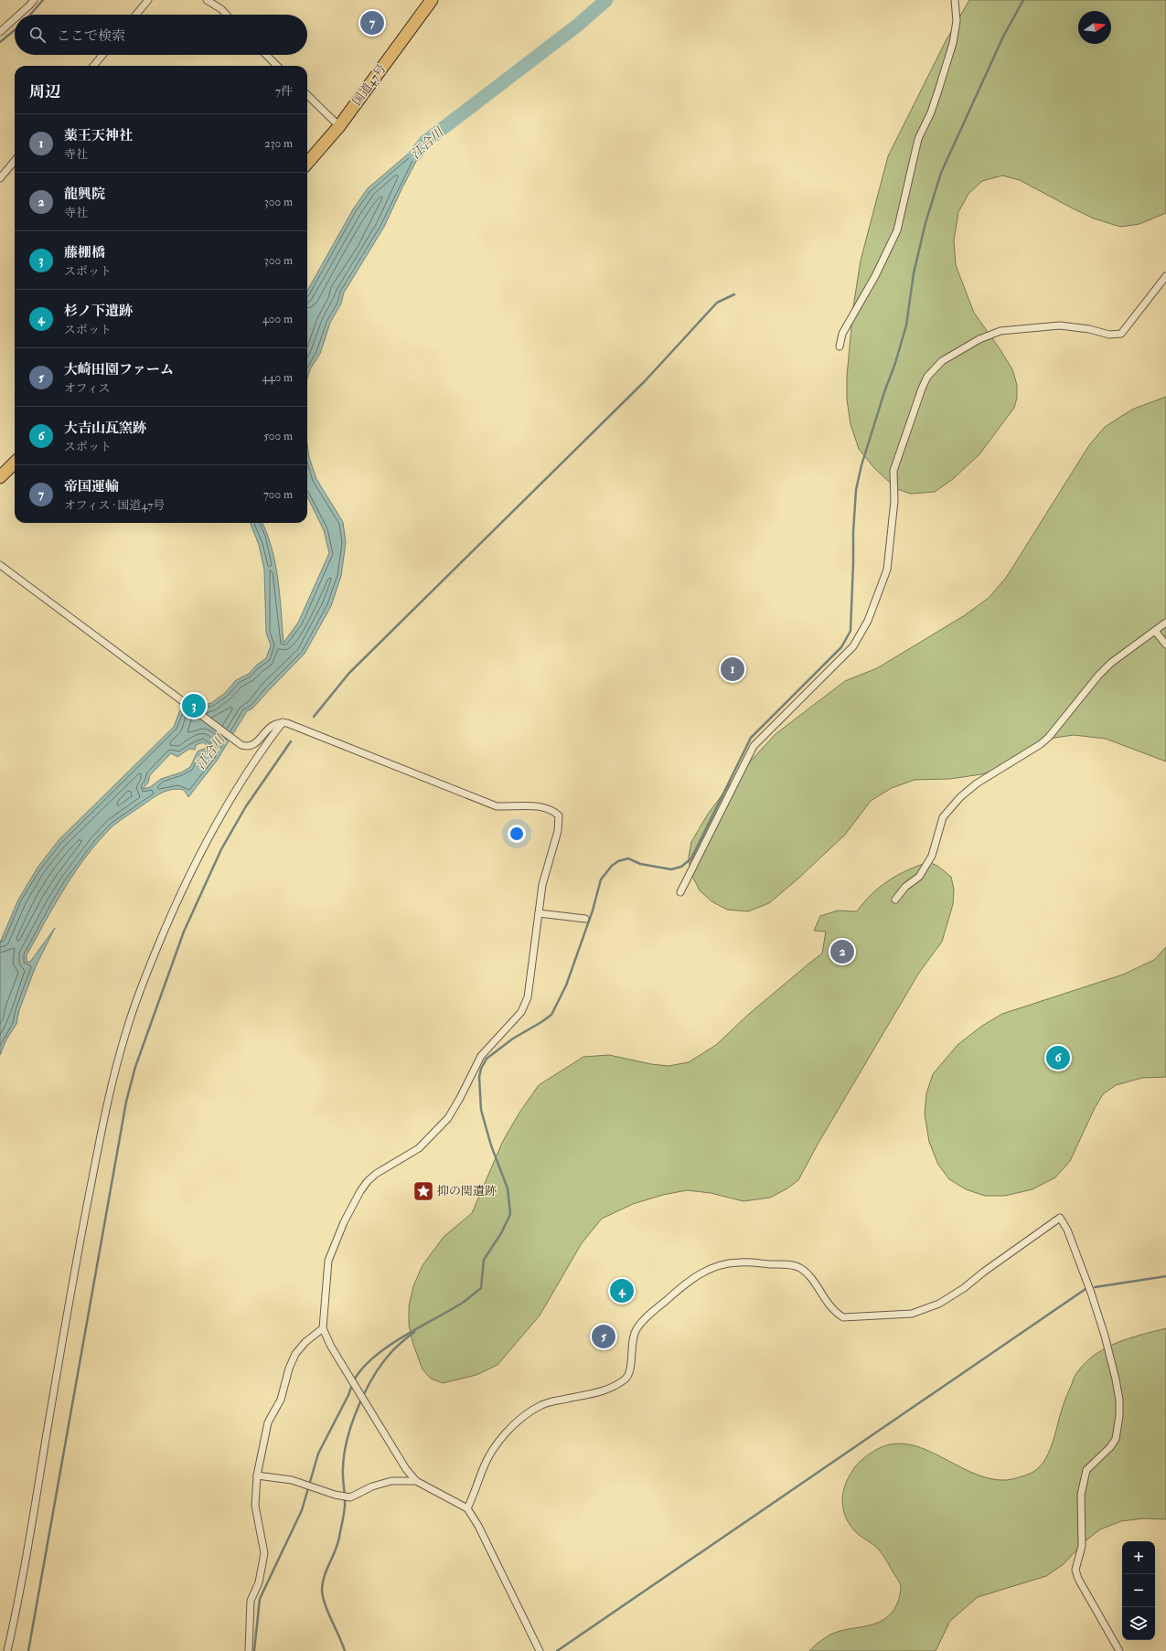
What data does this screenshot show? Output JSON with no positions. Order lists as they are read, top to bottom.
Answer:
{
  "streets": {
    "highway": ["国道47号"]
  },
  "water": ["江合川"],
  "places": {
    "place": ["抑の関遺跡"]
  },
  "north": "right",
  "page": {
    "pins": [
      "7",
      "1",
      "3",
      "2",
      "6",
      "4",
      "5"
    ],
    "search": "ここで検索",
    "heading": ["周辺", "7件"],
    "list": [
      {
        "mark": "1",
        "name": "薬王天神社",
        "note": "寺社",
        "value": "230 m"
      },
      {
        "mark": "2",
        "name": "龍興院",
        "note": "寺社",
        "value": "300 m"
      },
      {
        "mark": "3",
        "name": "藤棚橋",
        "note": "スポット",
        "value": "300 m"
      },
      {
        "mark": "4",
        "name": "杉ノ下遺跡",
        "note": "スポット",
        "value": "400 m"
      },
      {
        "mark": "5",
        "name": "大崎田園ファーム",
        "note": "オフィス",
        "value": "440 m"
      },
      {
        "mark": "6",
        "name": "大吉山瓦窯跡",
        "note": "スポット",
        "value": "500 m"
      },
      {
        "mark": "7",
        "name": "帝国運輸",
        "note": "オフィス · 国道47号",
        "value": "700 m"
      }
    ],
    "map_buttons": ["+", "−"]
  }
}
